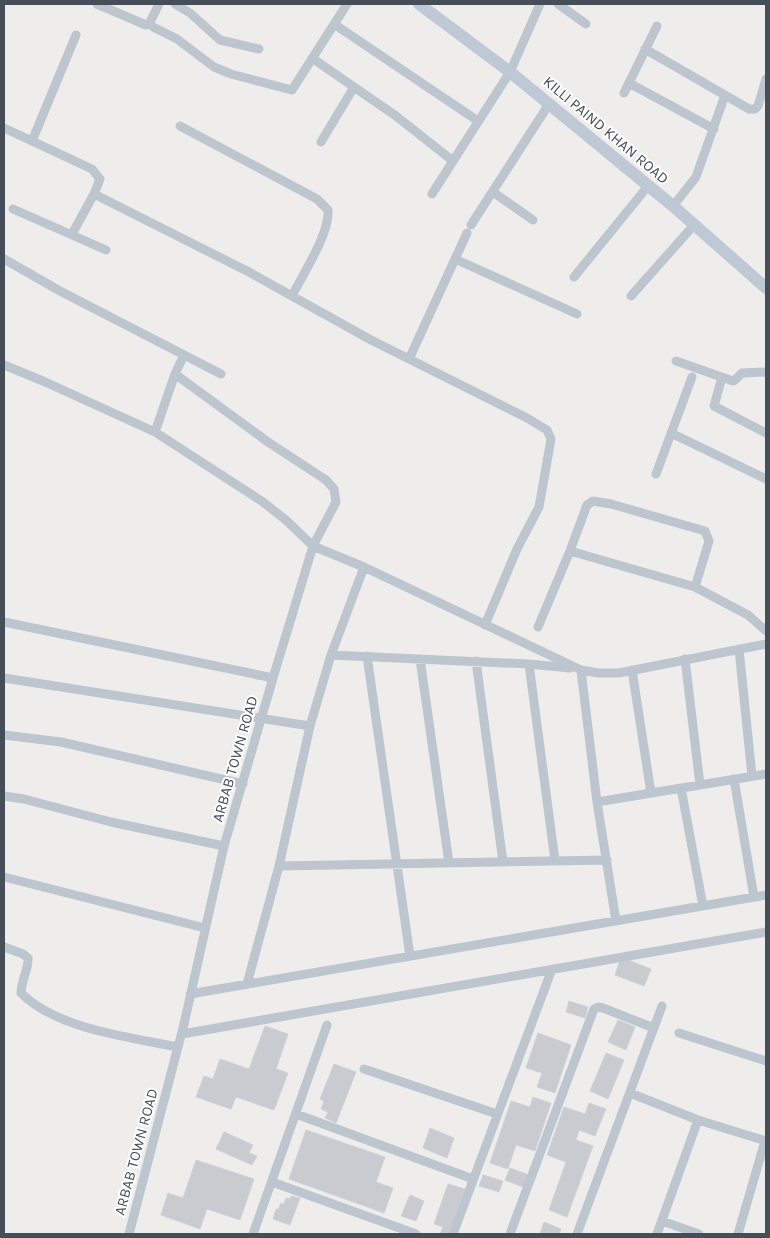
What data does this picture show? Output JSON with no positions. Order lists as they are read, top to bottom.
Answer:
{
  "streets": {
    "street": ["KILLI PAIND KHAN ROAD", "ARBAB TOWN ROAD"]
  }
}
